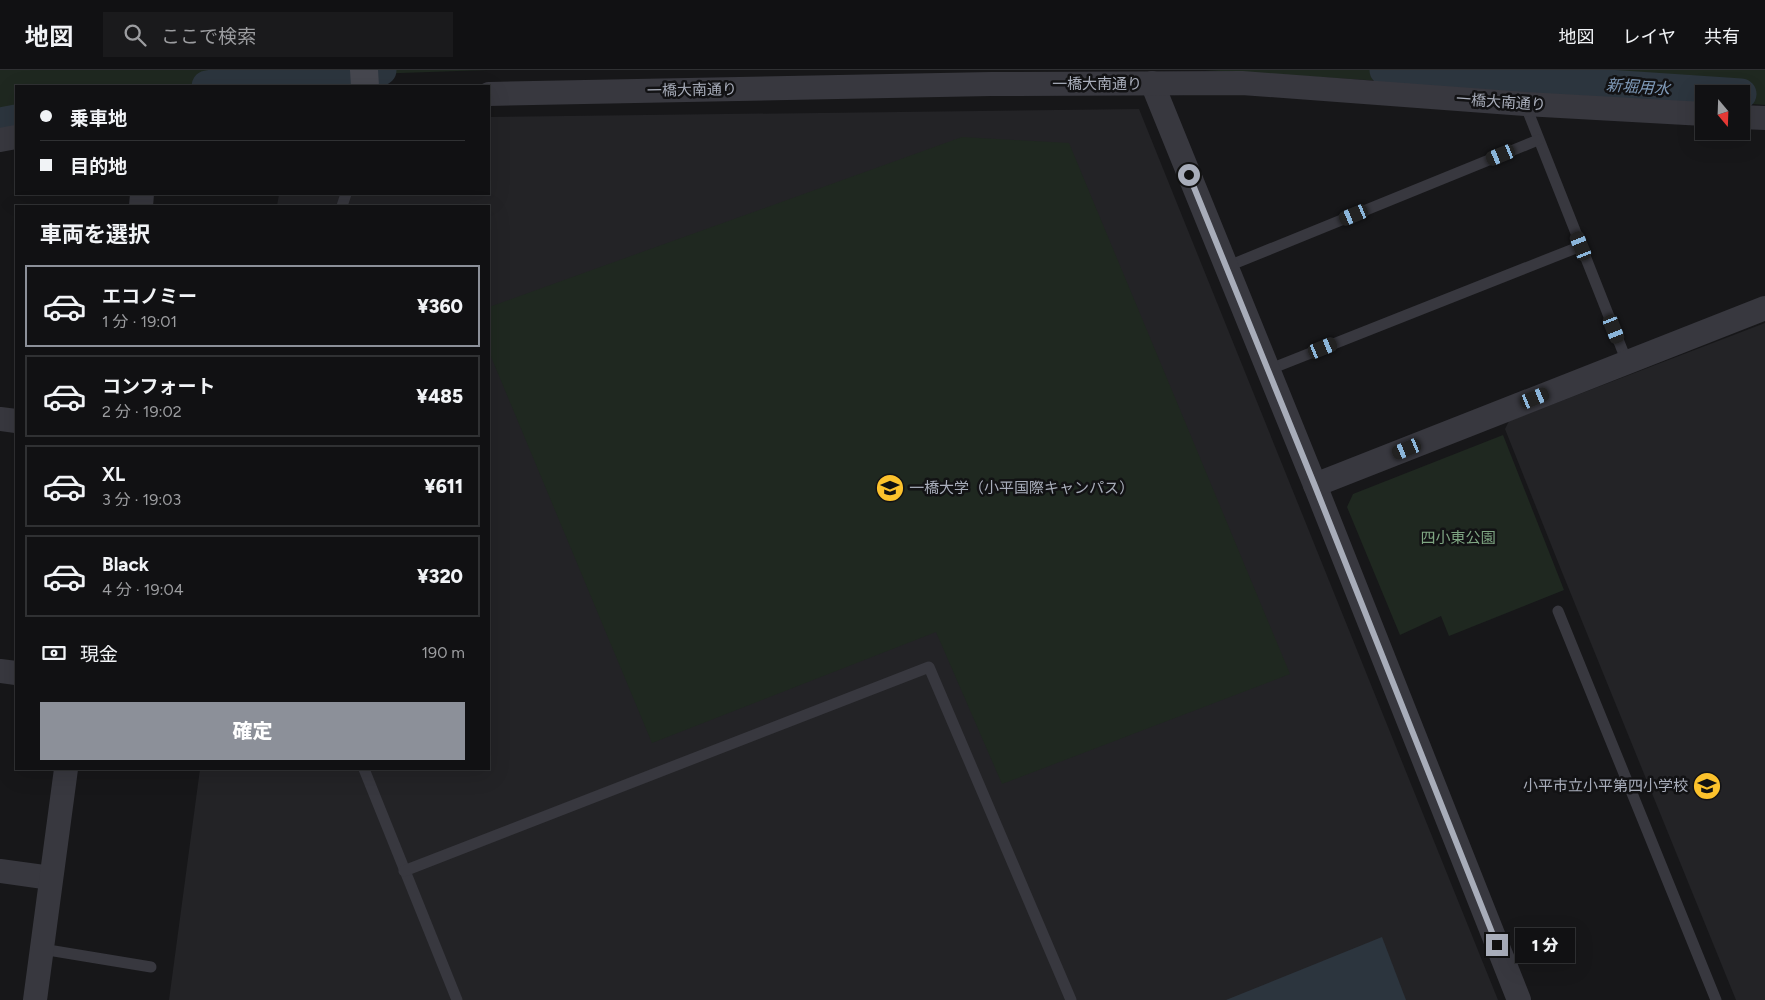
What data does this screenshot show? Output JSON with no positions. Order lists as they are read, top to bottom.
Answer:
{
  "streets": {
    "street": ["一橋大南通り"]
  },
  "water": ["新堀用水"],
  "parks": ["四小東公園"],
  "places": {
    "school or university": ["一橋大学（小平国際キャンパス）", "小平市立小平第四小学校"]
  },
  "north": "bottom",
  "page": {
    "header": "地図",
    "search": "ここで検索",
    "nav": ["地図", "レイヤ", "共有"],
    "banner": ["乗車地", "目的地"],
    "heading": "車両を選択",
    "list": [
      {
        "name": "エコノミー",
        "note": "1 分 · 19:01",
        "value": "¥360"
      },
      {
        "name": "コンフォート",
        "note": "2 分 · 19:02",
        "value": "¥485"
      },
      {
        "name": "XL",
        "note": "3 分 · 19:03",
        "value": "¥611"
      },
      {
        "name": "Black",
        "note": "4 分 · 19:04",
        "value": "¥320"
      }
    ],
    "pay": ["現金", "190 m"],
    "buttons": "確定",
    "bubble": "1 分"
  }
}
